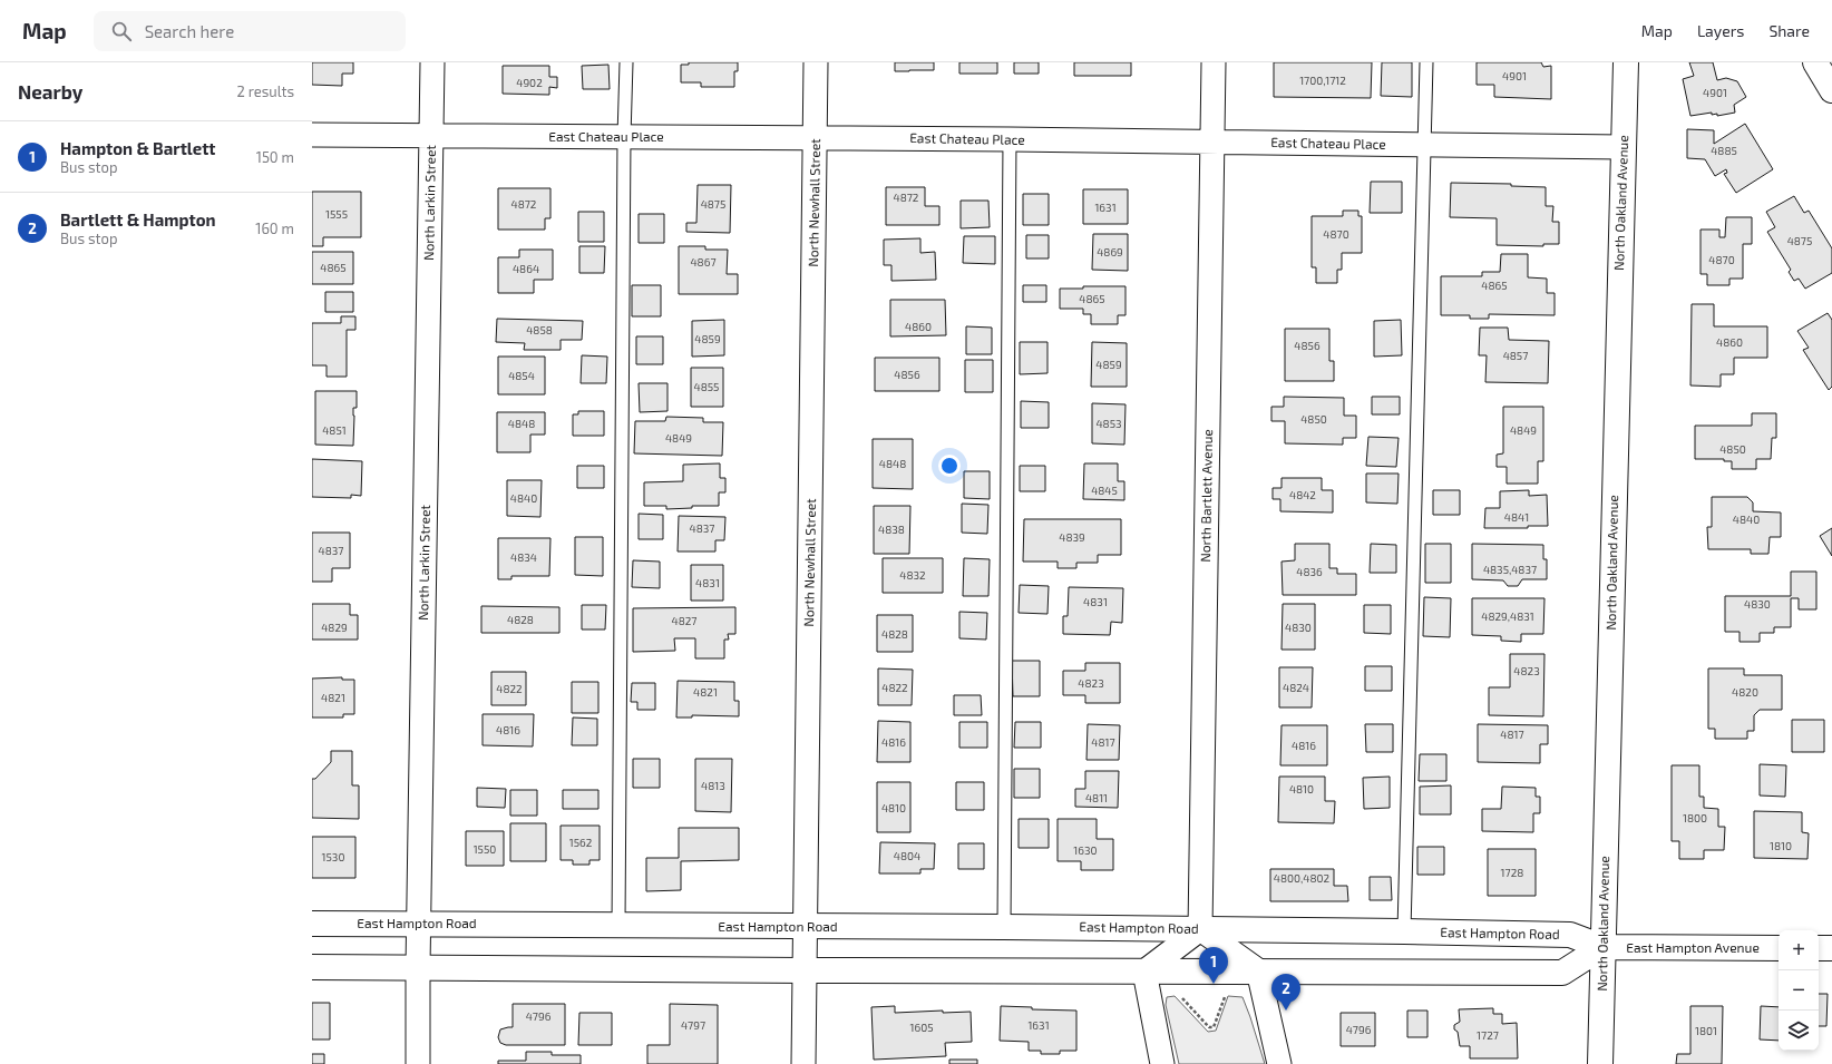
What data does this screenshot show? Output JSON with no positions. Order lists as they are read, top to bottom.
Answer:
{
  "streets": {
    "main road": ["North Oakland Avenue", "East Hampton Road", "East Hampton Avenue"],
    "street": [
      "East Chateau Place",
      "North Larkin Street",
      "North Newhall Street",
      "North Bartlett Avenue"
    ]
  },
  "crossings": [
    ["East Chateau Place", "North Larkin Street"],
    ["East Chateau Place", "North Newhall Street"],
    ["East Chateau Place", "North Oakland Avenue"],
    ["East Chateau Place", "North Bartlett Avenue"],
    ["North Larkin Street", "East Hampton Road"],
    ["North Newhall Street", "East Hampton Road"],
    ["North Oakland Avenue", "East Hampton Road"],
    ["North Oakland Avenue", "East Hampton Avenue"],
    ["North Bartlett Avenue", "East Hampton Road"],
    ["East Hampton Road", "East Hampton Avenue"]
  ],
  "house_numbers": [
    "4901",
    "1700,1712",
    "4902",
    "4901",
    "4885",
    "4872",
    "4872",
    "4875",
    "1631",
    "1555",
    "4870",
    "4875",
    "4869",
    "4870",
    "4867",
    "4865",
    "4864",
    "4865",
    "4865",
    "4860",
    "4858",
    "4859",
    "4860",
    "4856",
    "4857",
    "4859",
    "4856",
    "4854",
    "4855",
    "4850",
    "4848",
    "4853",
    "4851",
    "4849",
    "4849",
    "4850",
    "4848",
    "4845",
    "4842",
    "4840",
    "4841",
    "4840",
    "4837",
    "4838",
    "4839",
    "4837",
    "4834",
    "4835,4837",
    "4836",
    "4832",
    "4831",
    "4831",
    "4830",
    "4829,4831",
    "4828",
    "4827",
    "4829",
    "4830",
    "4828",
    "4823",
    "4823",
    "4822",
    "4824",
    "4822",
    "4821",
    "4820",
    "4821",
    "4816",
    "4817",
    "4816",
    "4817",
    "4816",
    "4813",
    "4810",
    "4811",
    "4810",
    "1800",
    "1562",
    "1810",
    "1550",
    "1630",
    "4804",
    "1530",
    "1728",
    "4800,4802",
    "4796",
    "4797",
    "1631",
    "1605",
    "4796",
    "1801",
    "1727"
  ],
  "page": {
    "header": "Map",
    "search": "Search here",
    "nav": ["Map", "Layers", "Share"],
    "heading": ["Nearby", "2 results"],
    "list": [
      {
        "mark": "1",
        "name": "Hampton & Bartlett",
        "note": "Bus stop",
        "value": "150 m"
      },
      {
        "mark": "2",
        "name": "Bartlett & Hampton",
        "note": "Bus stop",
        "value": "160 m"
      }
    ],
    "map_buttons": ["+", "−"],
    "pins": ["1", "2"]
  }
}
